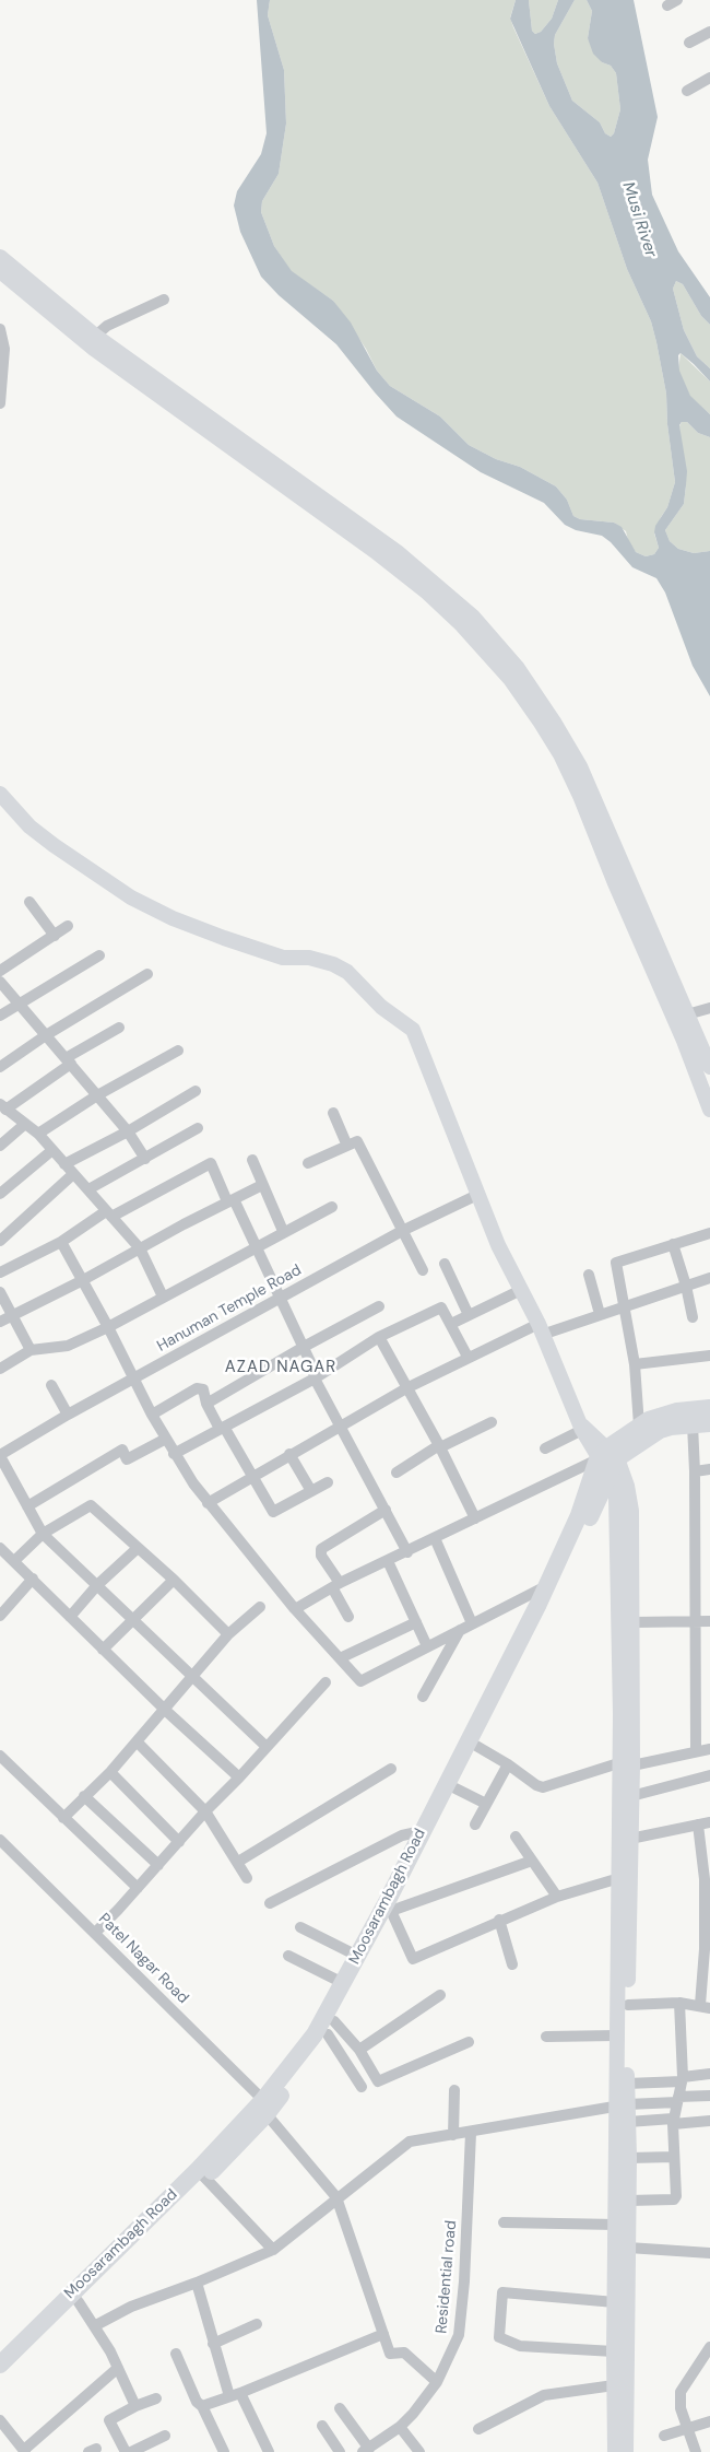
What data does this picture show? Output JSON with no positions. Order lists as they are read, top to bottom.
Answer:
{
  "streets": {
    "main road": ["Moosarambagh Road"],
    "street": ["Hanuman Temple Road", "Patel Nagar Road", "Residential road"]
  },
  "crossings": [
    ["Moosarambagh Road", "Patel Nagar Road"]
  ],
  "districts": ["AZAD NAGAR"],
  "water": ["Musi River"]
}
